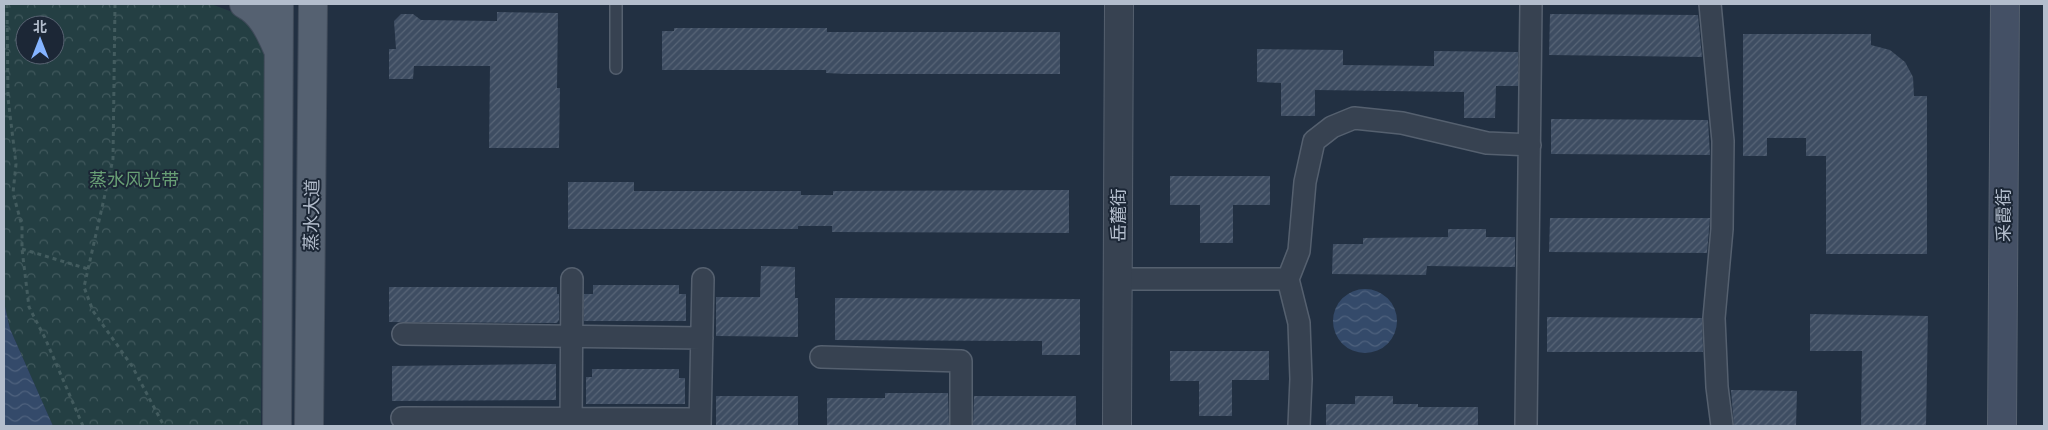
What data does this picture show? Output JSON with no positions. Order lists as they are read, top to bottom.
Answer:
{
  "streets": {
    "main road": ["蒸水大道", "采霞街"],
    "street": ["岳麓街"]
  },
  "parks": ["蒸水风光带"],
  "north": "top"
}
